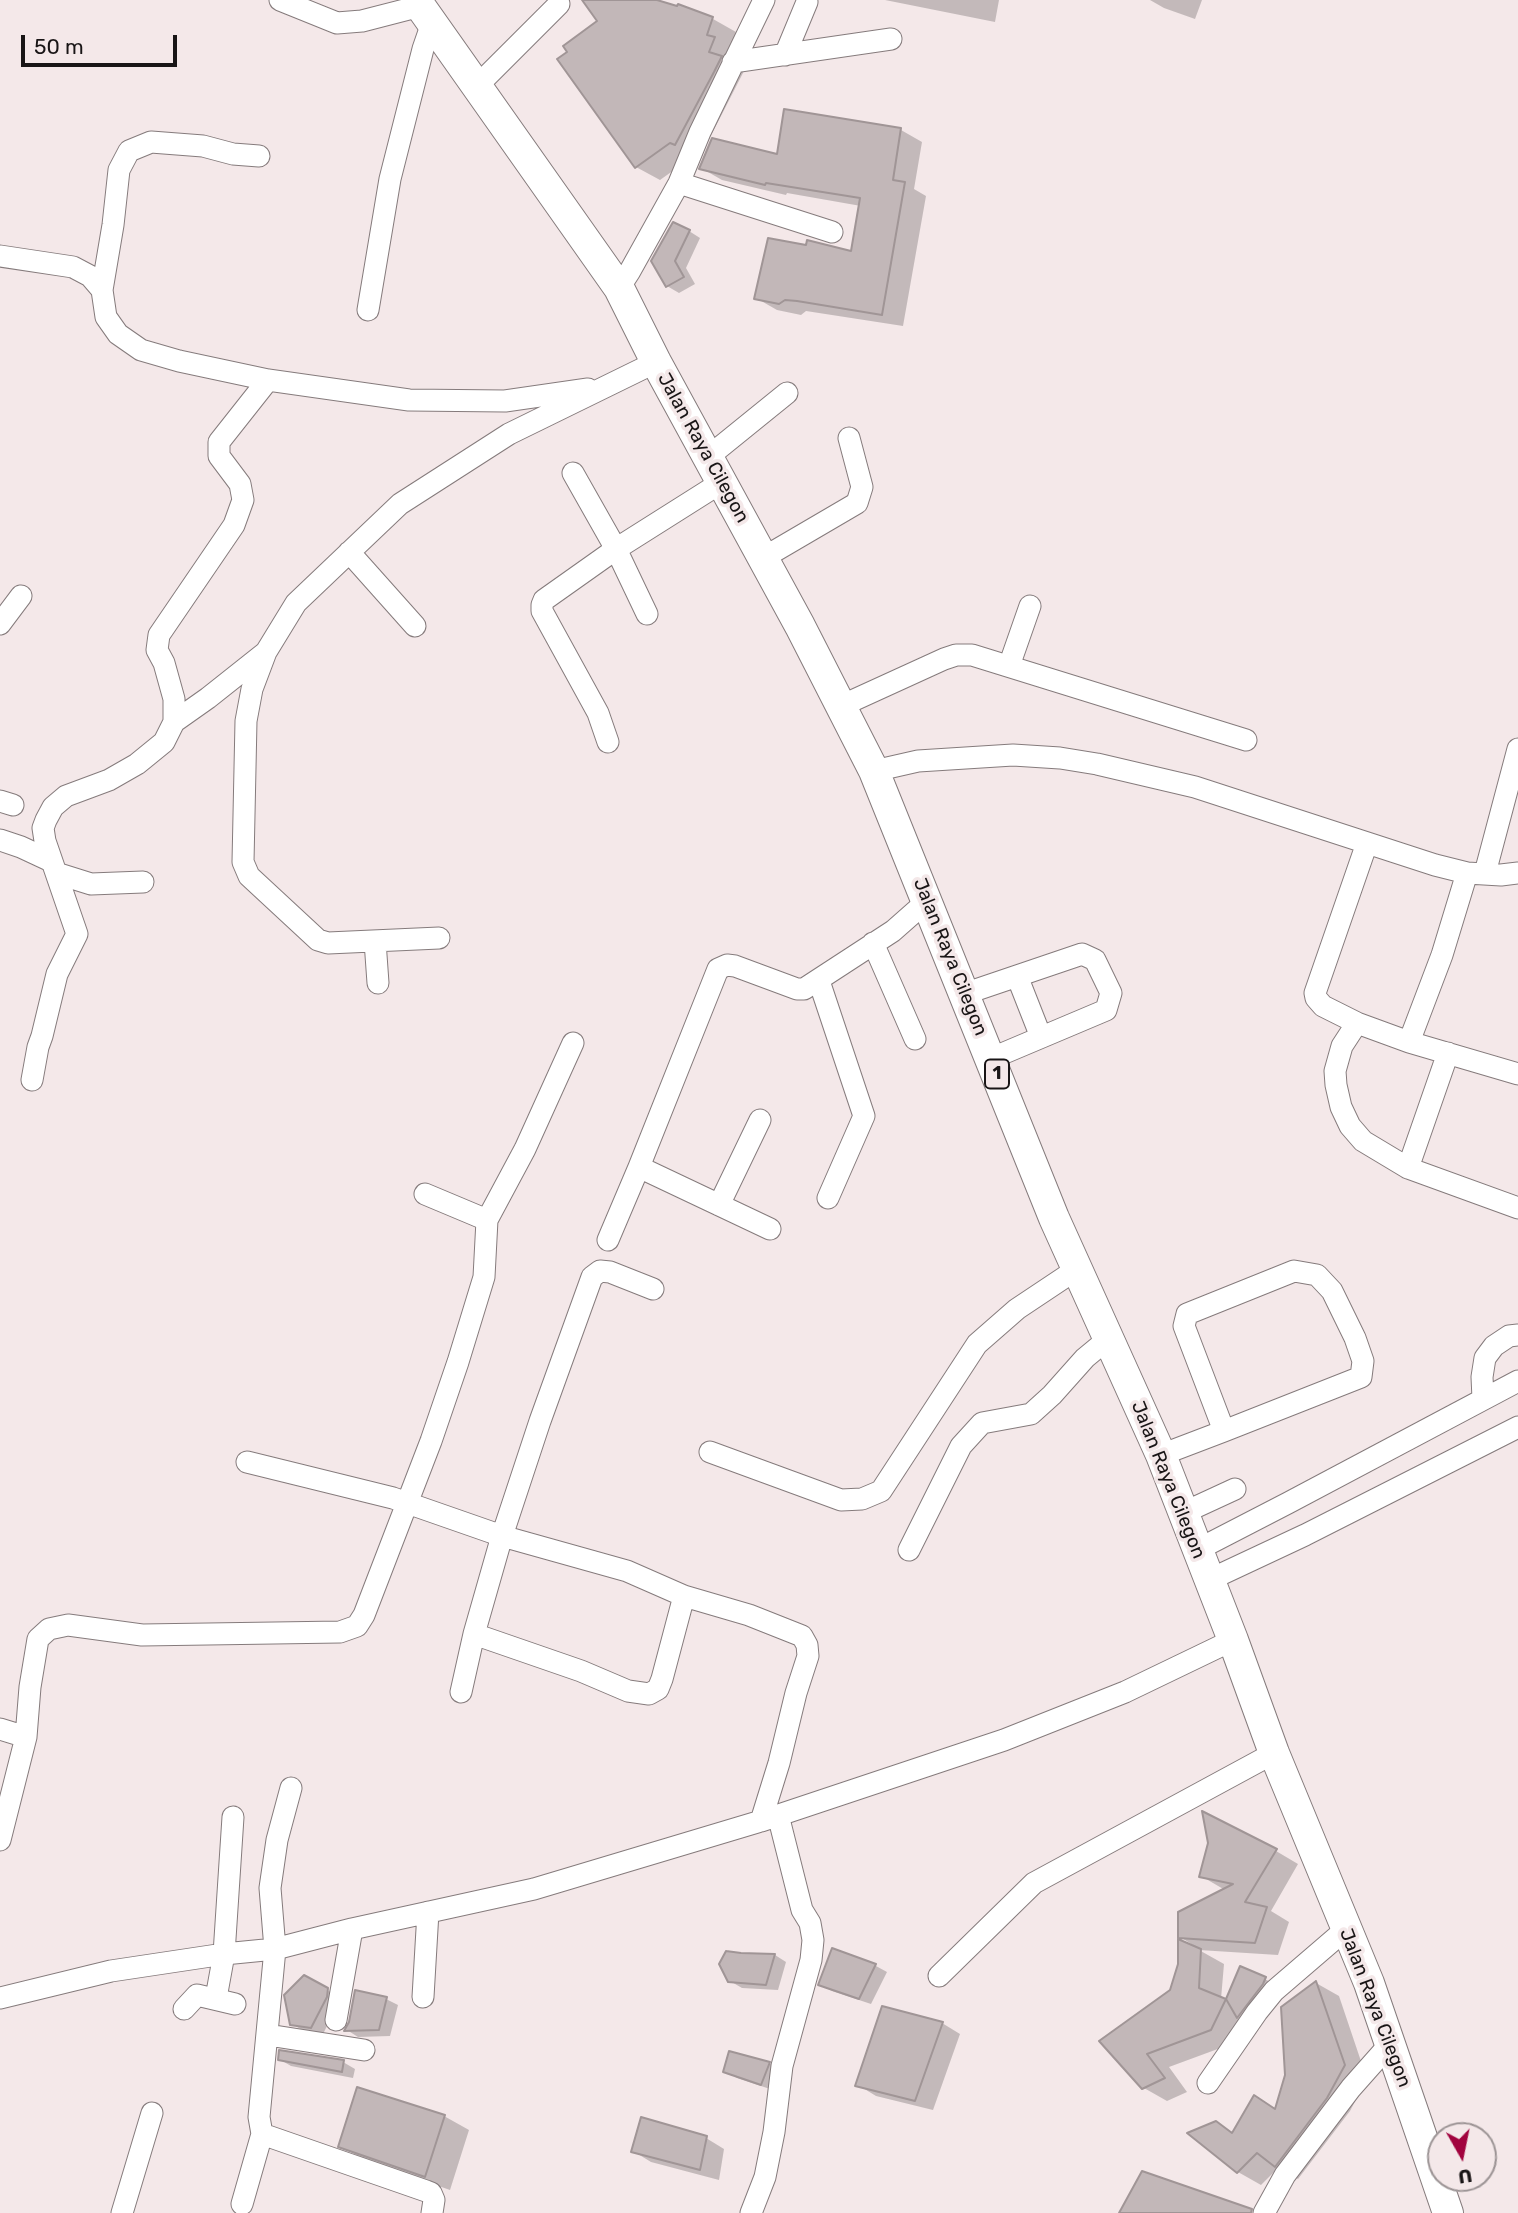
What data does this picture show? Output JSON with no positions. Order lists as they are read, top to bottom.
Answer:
{
  "streets": {
    "highway": ["Jalan Raya Cilegon", "1"]
  },
  "scale_bar": "50 m",
  "north": "bottom"
}
